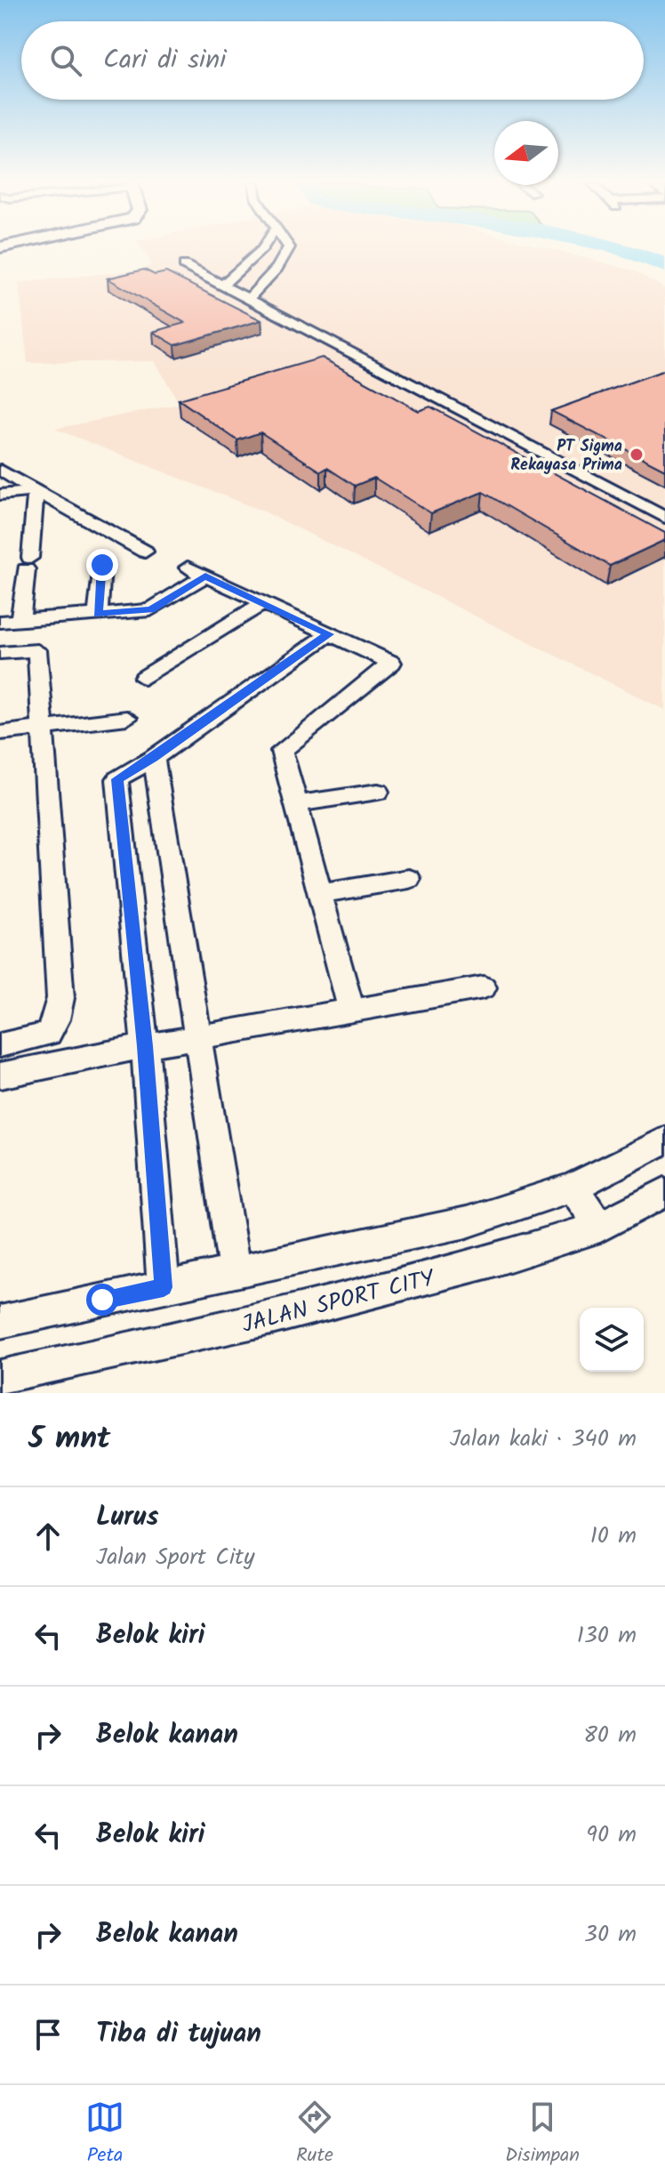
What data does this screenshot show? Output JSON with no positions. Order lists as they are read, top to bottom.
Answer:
{
  "streets": {
    "street": ["JALAN SPORT CITY"]
  },
  "places": ["PT Sigma Rekayasa Prima"],
  "north": "left",
  "page": {
    "search": "Cari di sini",
    "heading": ["5 mnt", "Jalan kaki · 340 m"],
    "list": [
      ["Lurus", "Jalan Sport City", "10 m"],
      ["Belok kiri", "130 m"],
      ["Belok kanan", "80 m"],
      ["Belok kiri", "90 m"],
      ["Belok kanan", "30 m"],
      "Tiba di tujuan"
    ],
    "nav": ["Peta", "Rute", "Disimpan"]
  }
}
